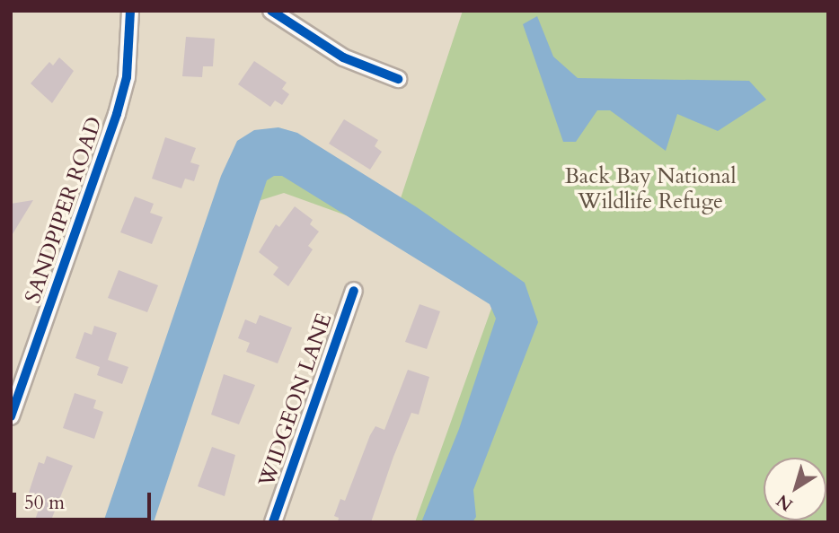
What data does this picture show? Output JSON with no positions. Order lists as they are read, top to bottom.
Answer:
{
  "streets": {
    "street": ["SANDPIPER ROAD", "WIDGEON LANE"]
  },
  "parks": ["Back Bay National Wildlife Refuge"],
  "scale_bar": "50 m",
  "north": "bottom left"
}
